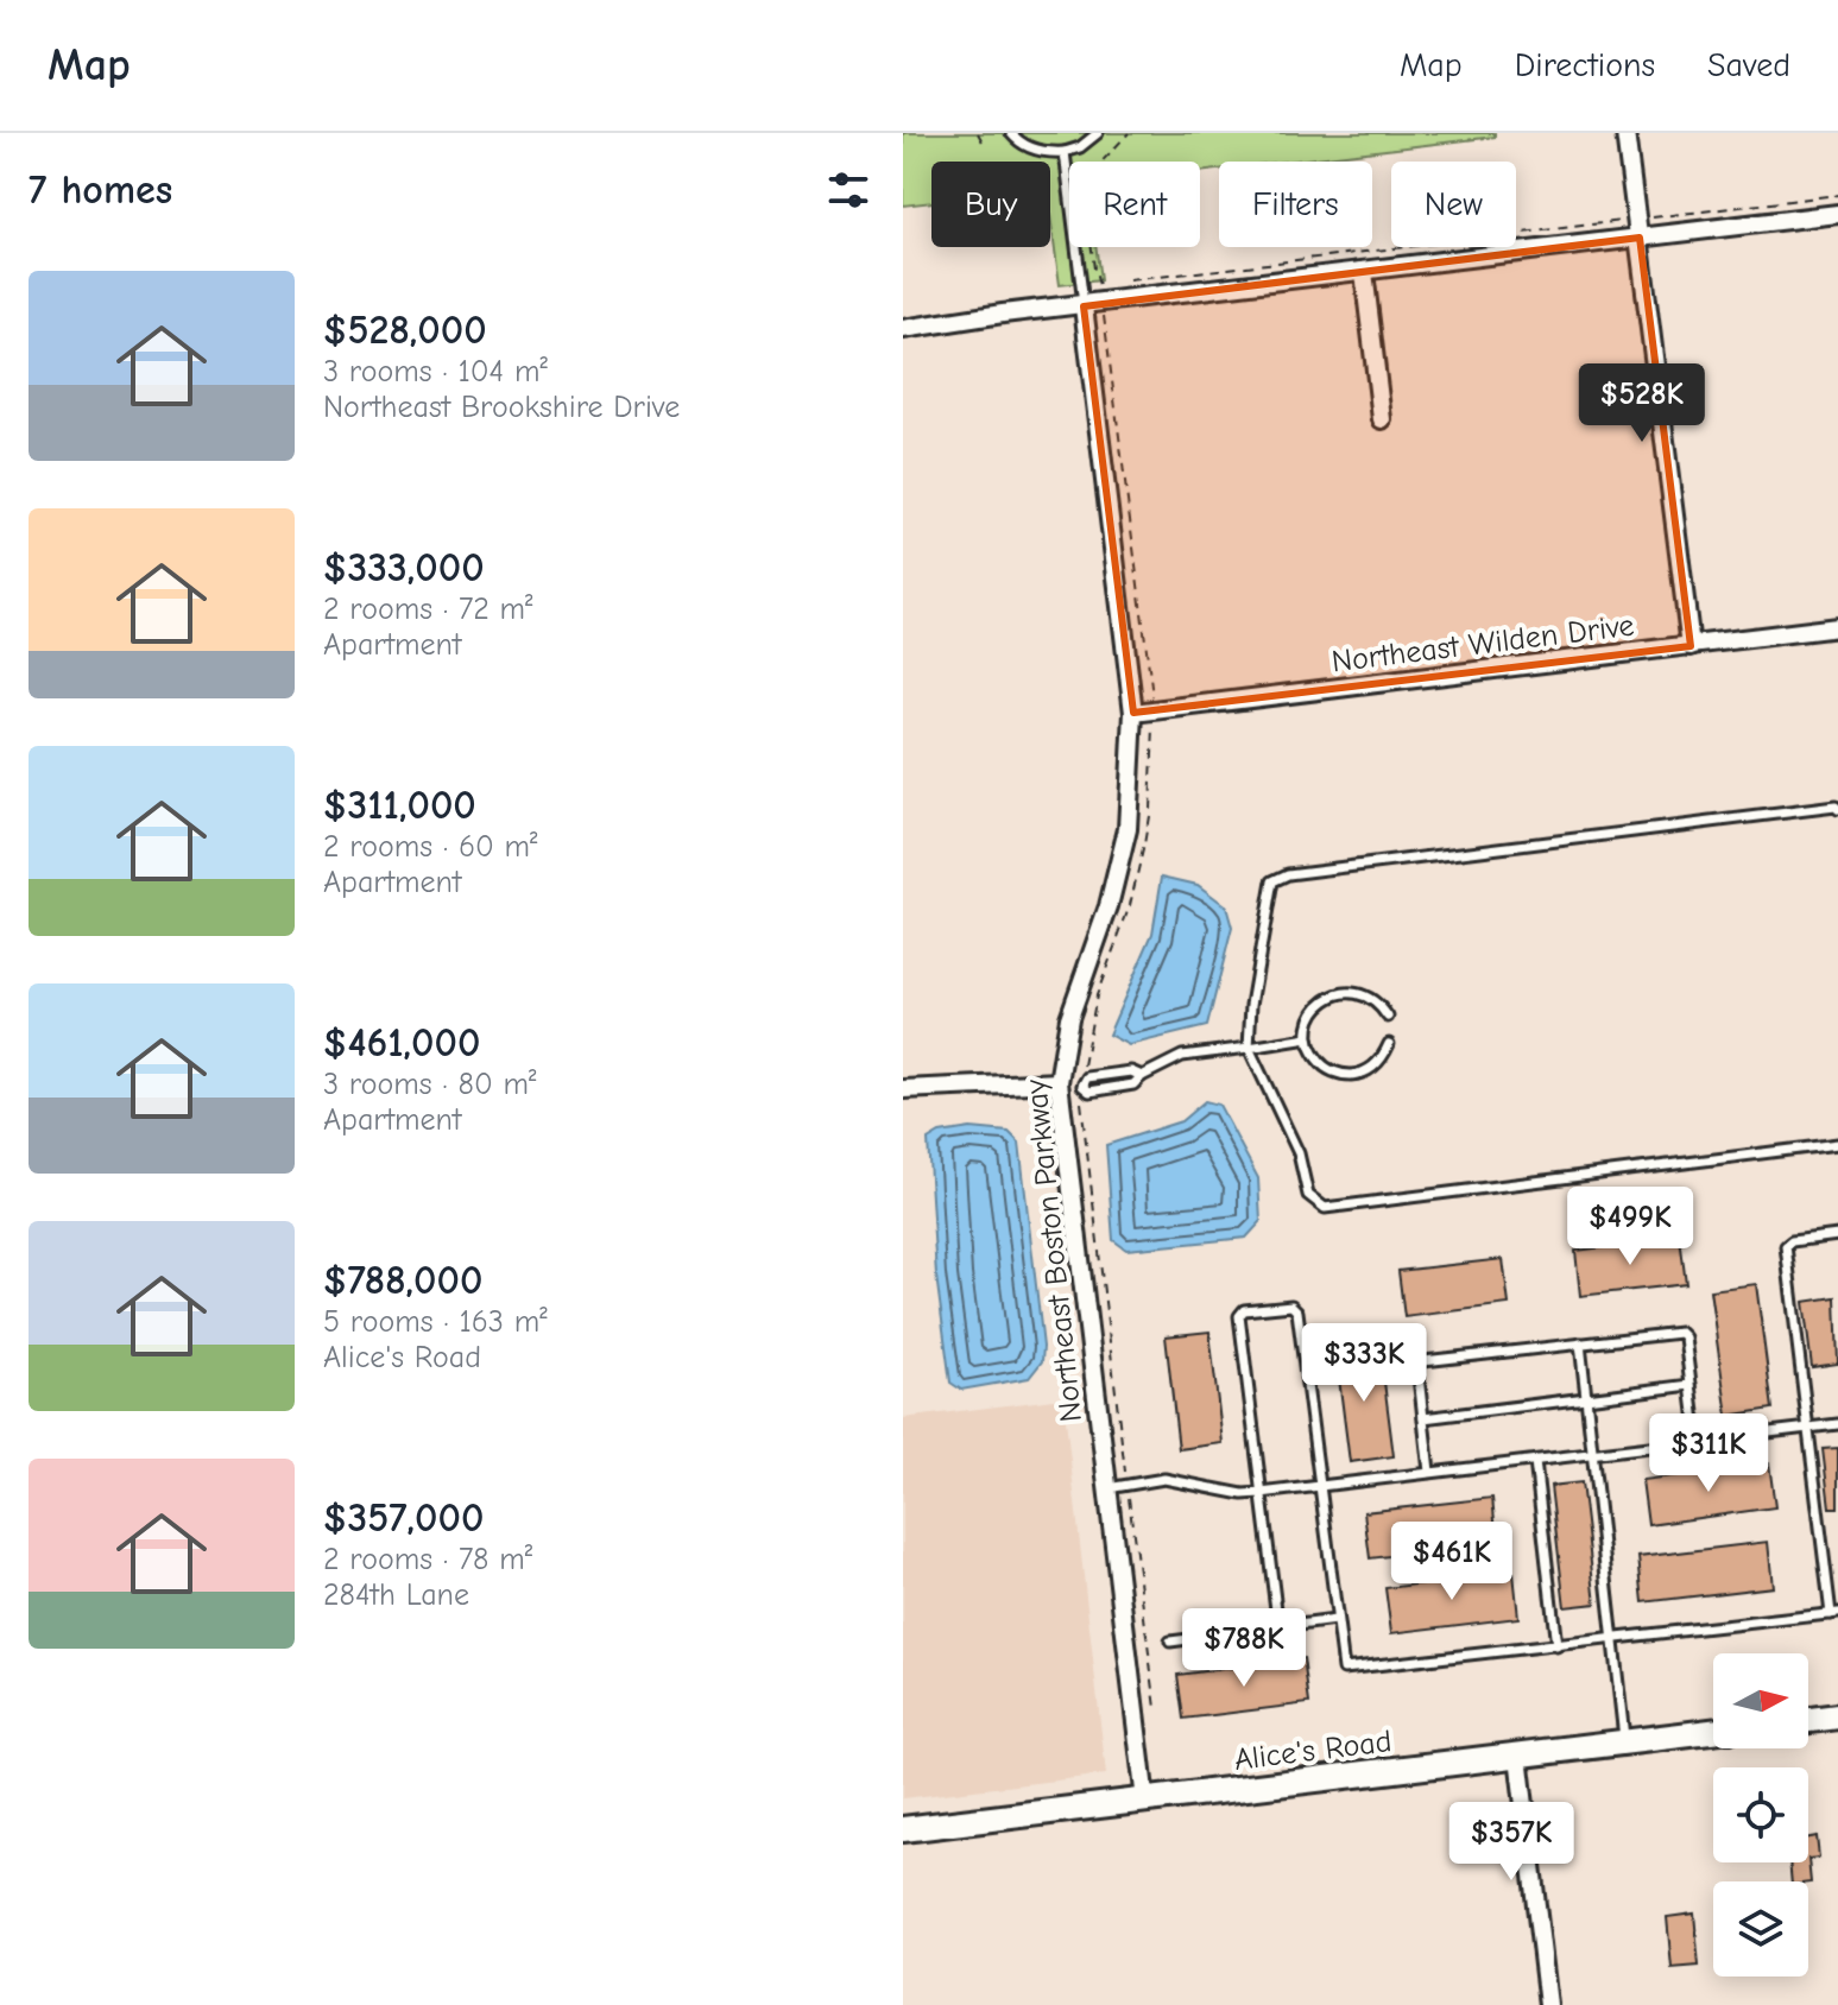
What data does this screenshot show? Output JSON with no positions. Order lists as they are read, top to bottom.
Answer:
{
  "streets": {
    "main road": ["Alice's Road"],
    "street": ["Northeast Wilden Drive", "Northeast Boston Parkway"]
  },
  "crossings": [
    ["Northeast Wilden Drive", "Northeast Boston Parkway"],
    ["Northeast Boston Parkway", "Alice's Road"]
  ],
  "north": "right",
  "page": {
    "header": "Map",
    "nav": ["Map", "Directions", "Saved"],
    "heading": "7 homes",
    "chip": [
      "Buy",
      "Rent",
      "Filters",
      "New"
    ],
    "list": [
      {
        "name": "$528,000",
        "note": "3 rooms · 104 m² · Northeast Brookshire Drive"
      },
      {
        "name": "$333,000",
        "note": "2 rooms · 72 m² · Apartment"
      },
      {
        "name": "$311,000",
        "note": "2 rooms · 60 m² · Apartment"
      },
      {
        "name": "$461,000",
        "note": "3 rooms · 80 m² · Apartment"
      },
      {
        "name": "$788,000",
        "note": "5 rooms · 163 m² · Alice's Road"
      },
      {
        "name": "$357,000",
        "note": "2 rooms · 78 m² · 284th Lane"
      }
    ],
    "price": [
      "$528K",
      "$499K",
      "$333K",
      "$311K",
      "$461K",
      "$788K",
      "$357K"
    ]
  }
}
